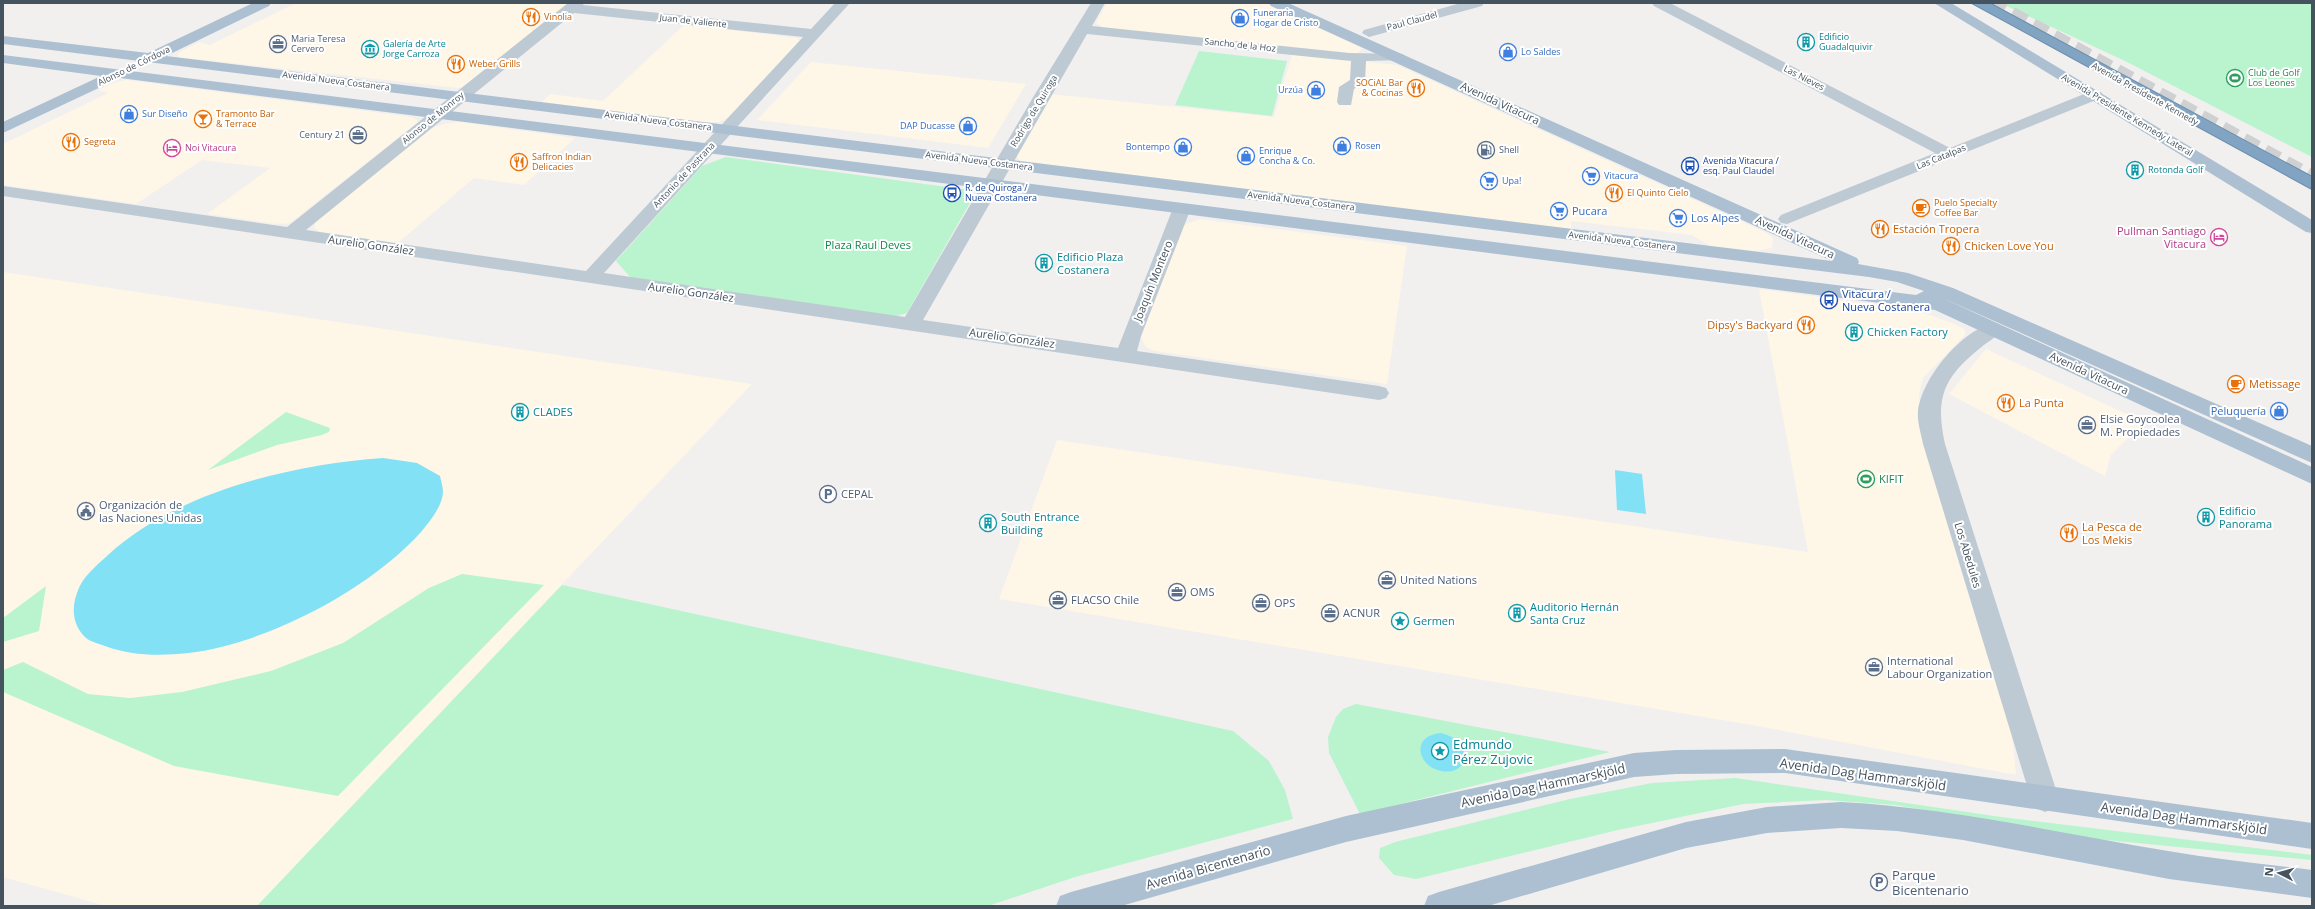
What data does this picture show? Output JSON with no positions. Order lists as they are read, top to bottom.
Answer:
{
  "streets": {
    "highway": ["Avenida Presidente Kennedy"],
    "main road": [
      "Alonso de Córdova",
      "Avenida Nueva Costanera",
      "Avenida Vitacura",
      "Avenida Presidente Kennedy Lateral",
      "Avenida Dag Hammarskjöld",
      "Avenida Bicentenario"
    ],
    "street": [
      "Juan de Valiente",
      "Paul Claudel",
      "Sancho de la Hoz",
      "Las Nieves",
      "Rodrigo de Quiroga",
      "Alonso de Monroy",
      "Las Catalpas",
      "Antonio de Pastrana",
      "Aurelio González",
      "Joaquín Montero",
      "Los Abedules"
    ]
  },
  "crossings": [
    ["Juan de Valiente", "Alonso de Monroy"],
    ["Juan de Valiente", "Antonio de Pastrana"],
    ["Paul Claudel", "Avenida Vitacura"],
    ["Sancho de la Hoz", "Avenida Vitacura"],
    ["Sancho de la Hoz", "Rodrigo de Quiroga"],
    ["Alonso de Córdova", "Avenida Nueva Costanera"],
    ["Las Nieves", "Las Catalpas"],
    ["Avenida Nueva Costanera", "Avenida Vitacura"],
    ["Avenida Nueva Costanera", "Rodrigo de Quiroga"],
    ["Avenida Nueva Costanera", "Alonso de Monroy"],
    ["Avenida Nueva Costanera", "Antonio de Pastrana"],
    ["Avenida Nueva Costanera", "Joaquín Montero"],
    ["Avenida Vitacura", "Las Catalpas"],
    ["Avenida Vitacura", "Los Abedules"],
    ["Rodrigo de Quiroga", "Aurelio González"],
    ["Avenida Presidente Kennedy Lateral", "Las Catalpas"],
    ["Alonso de Monroy", "Aurelio González"],
    ["Antonio de Pastrana", "Aurelio González"],
    ["Aurelio González", "Joaquín Montero"],
    ["Los Abedules", "Avenida Dag Hammarskjöld"],
    ["Avenida Dag Hammarskjöld", "Avenida Bicentenario"]
  ],
  "parks": ["Plaza Raul Deves"],
  "places": {
    "restaurant": [
      "Vinolia",
      "Weber Grills",
      "SOCiAL Bar & Cocinas",
      "Segreta",
      "Saffron Indian Delicacies",
      "El Quinto Cielo",
      "Estación Tropera",
      "Chicken Love You",
      "Dipsy's Backyard",
      "La Punta",
      "La Pesca de Los Mekis"
    ],
    "shop": [
      "Funeraria Hogar de Cristo",
      "Lo Saldes",
      "Urzúa",
      "Sur Diseño",
      "DAP Ducasse",
      "Rosen",
      "Bontempo",
      "Enrique Concha & Co.",
      "Peluquería"
    ],
    "building": [
      "Edificio Guadalquivir",
      "Rotonda Golf",
      "Edificio Plaza Costanera",
      "Chicken Factory",
      "CLADES",
      "Edificio Panorama",
      "South Entrance Building",
      "Auditorio Hernán Santa Cruz"
    ],
    "office": [
      "Maria Teresa Cervero",
      "Century 21",
      "Elsie Goycoolea M. Propiedades",
      "United Nations",
      "OMS",
      "FLACSO Chile",
      "OPS",
      "ACNUR",
      "International Labour Organization"
    ],
    "museum": ["Galería de Arte Jorge Carroza"],
    "sports": ["Club de Golf Los Leones", "KIFIT"],
    "bar": ["Tramonto Bar & Terrace"],
    "hotel": ["Noi Vitacura", "Pullman Santiago Vitacura"],
    "fuel station": ["Shell"],
    "bus stop": ["Avenida Vitacura / esq. Paul Claudel", "R. de Quiroga / Nueva Costanera", "Vitacura / Nueva Costanera"],
    "supermarket": [
      "Vitacura",
      "Upa!",
      "Pucara",
      "Los Alpes"
    ],
    "cafe": ["Puelo Specialty Coffee Bar", "Metissage"],
    "parking": ["CEPAL", "Parque Bicentenario"],
    "public building": ["Organización de las Naciones Unidas"],
    "place": ["Germen", "Edmundo Pérez Zujovic"]
  },
  "north": "left"
}
